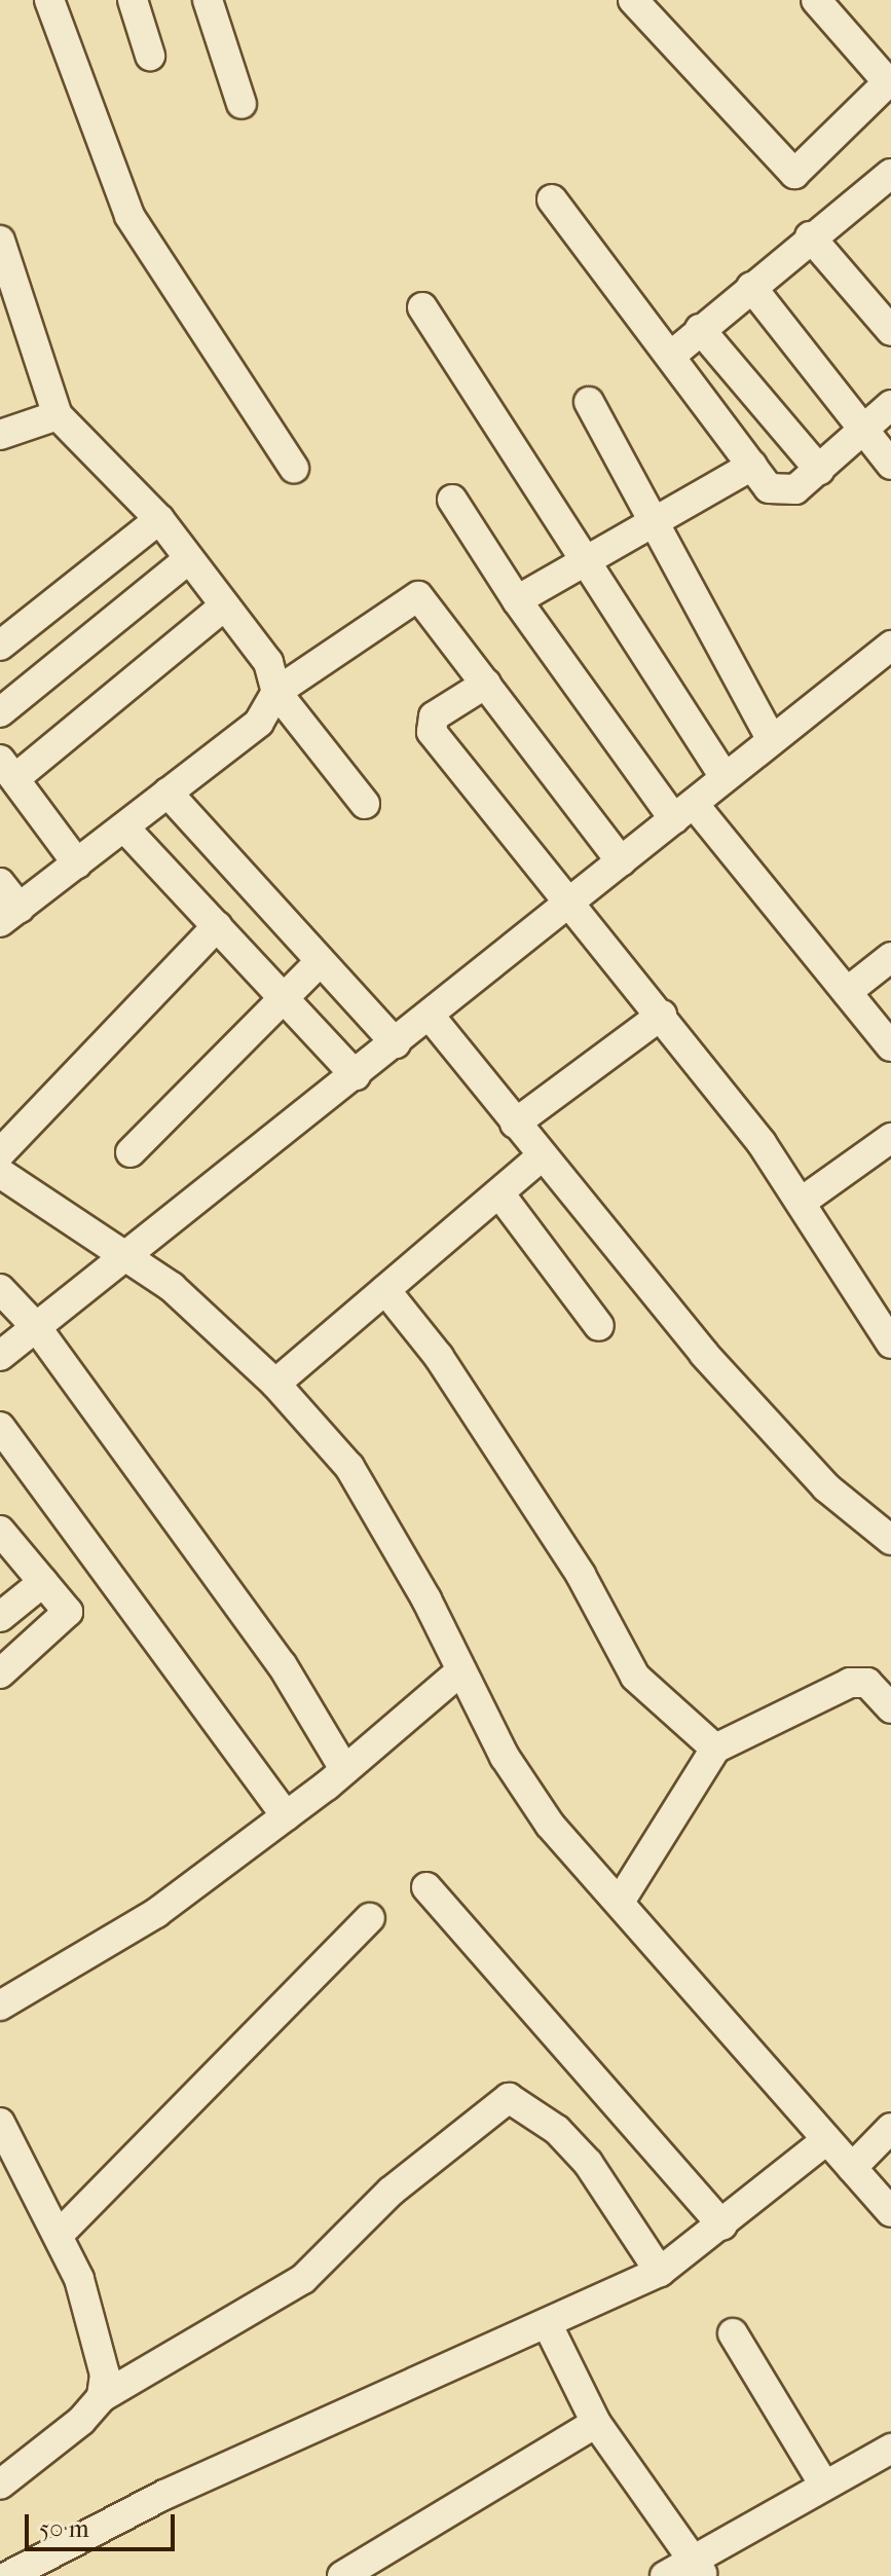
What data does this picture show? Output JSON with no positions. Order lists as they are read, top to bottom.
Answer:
{
  "scale_bar": "50 m"
}
